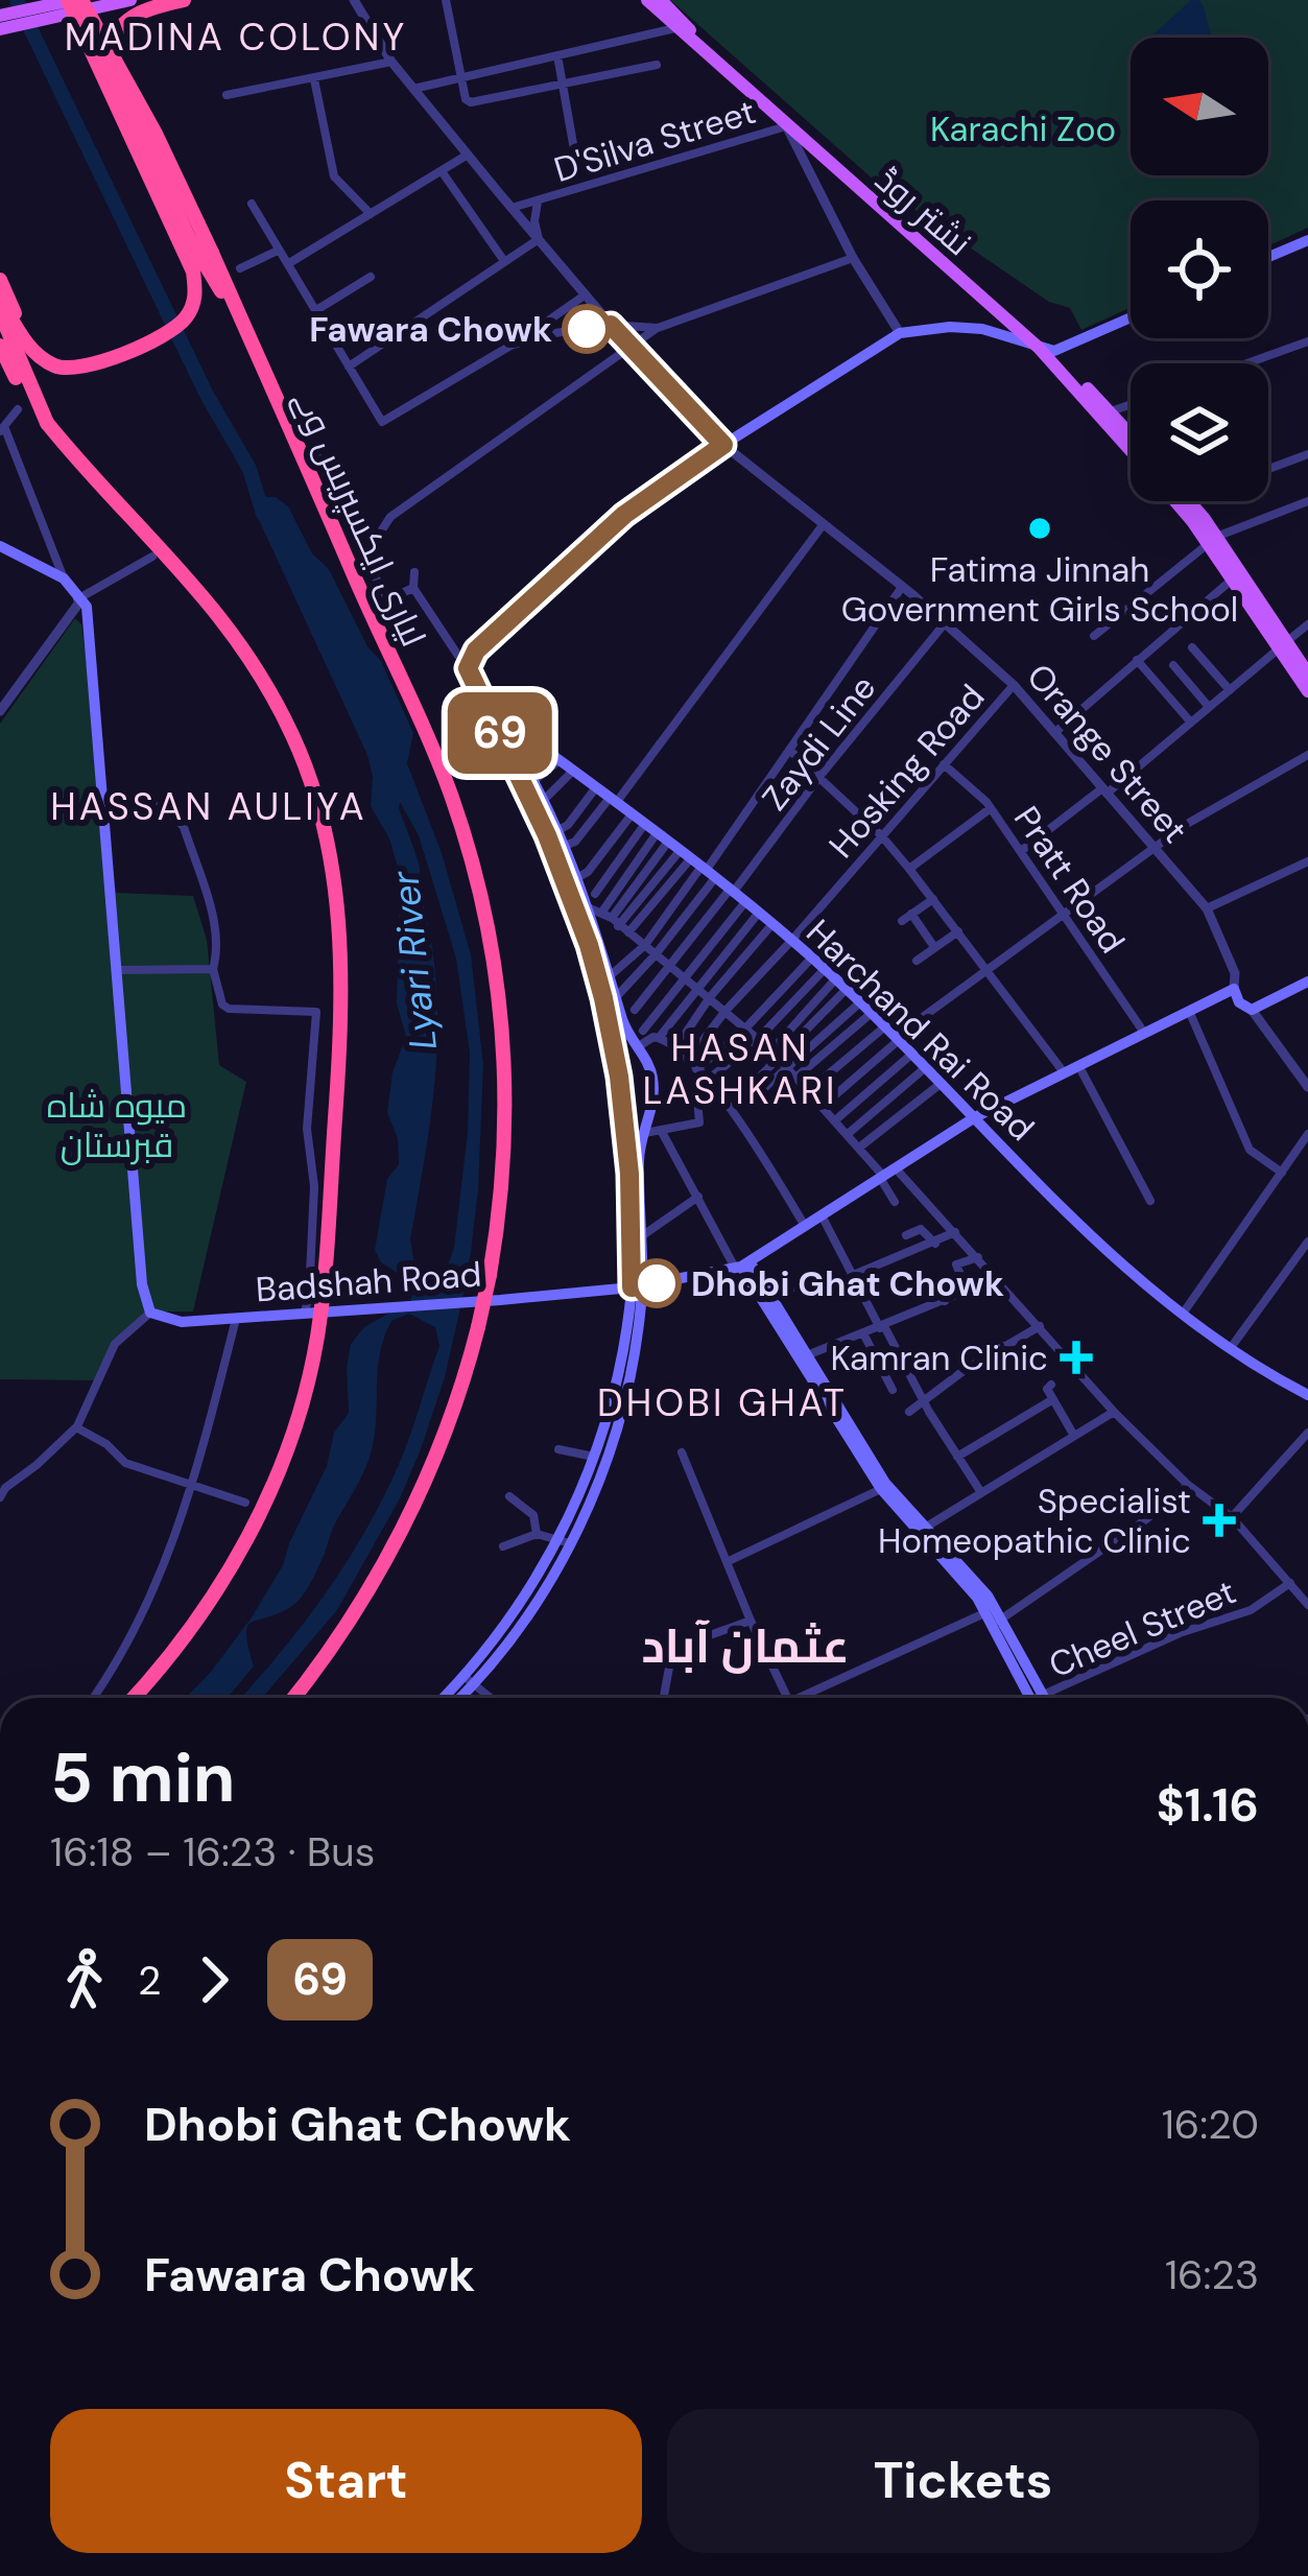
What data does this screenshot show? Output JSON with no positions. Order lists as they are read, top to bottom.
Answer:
{
  "streets": {
    "highway": ["لیاری ایکسپریس وے"],
    "main road": [
      "نشتر روڈ",
      "Orange Street",
      "Harchand Rai Road",
      "Badshah Road"
    ],
    "street": [
      "D'Silva Street",
      "Zaydi Line",
      "Hosking Road",
      "Pratt Road",
      "Cheel Street"
    ]
  },
  "crossings": [
    ["D'Silva Street", "نشتر روڈ"],
    ["D'Silva Street", "Orange Street"],
    ["Zaydi Line", "Orange Street"],
    ["Zaydi Line", "Harchand Rai Road"],
    ["Orange Street", "Hosking Road"],
    ["Orange Street", "Badshah Road"],
    ["Hosking Road", "Pratt Road"],
    ["Hosking Road", "Harchand Rai Road"],
    ["Pratt Road", "Badshah Road"],
    ["Harchand Rai Road", "Badshah Road"]
  ],
  "districts": [
    "MADINA COLONY",
    "HASSAN AULIYA",
    "HASAN LASHKARI",
    "DHOBI GHAT",
    "عثمان آباد"
  ],
  "water": ["Lyari River"],
  "parks": ["Karachi Zoo", "میوہ شاہ قبرستان"],
  "places": {
    "other": ["Fawara Chowk", "Fatima Jinnah Government Girls School", "Dhobi Ghat Chowk"],
    "health": ["Kamran Clinic", "Specialist Homeopathic Clinic"]
  },
  "lines": ["bus line 69"],
  "north": "left",
  "page": {
    "on_map": "69",
    "heading": ["5 min", "16:18 – 16:23 · Bus", "$1.16"],
    "legs": ["2", "69"],
    "list": [
      {
        "name": "Dhobi Ghat Chowk",
        "value": "16:20"
      },
      {
        "name": "Fawara Chowk",
        "value": "16:23"
      }
    ],
    "buttons": ["Start", "Tickets"]
  }
}
